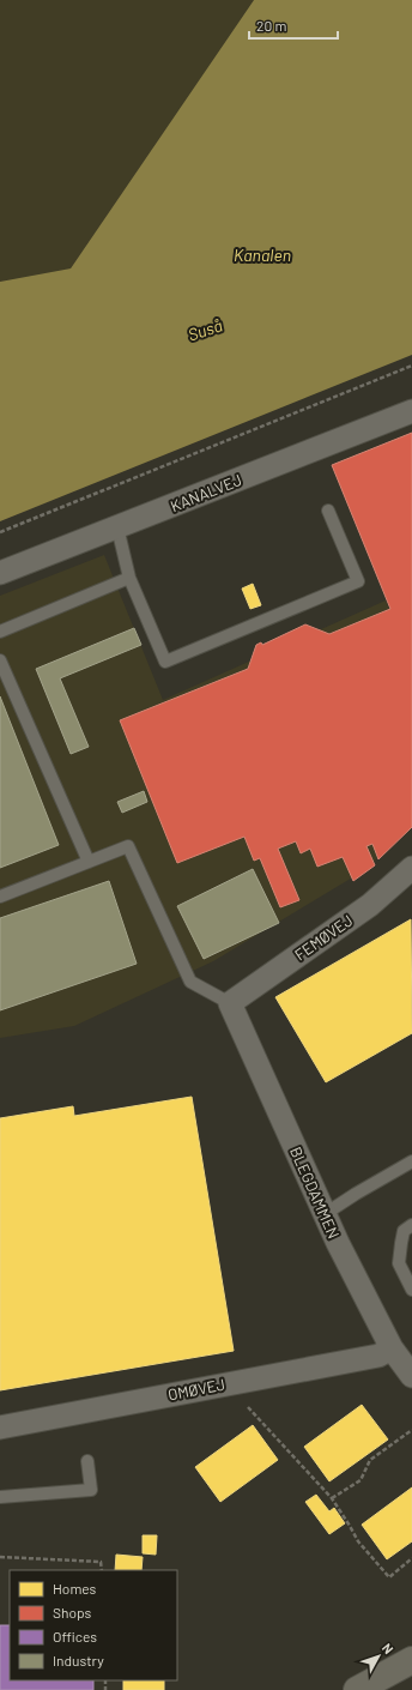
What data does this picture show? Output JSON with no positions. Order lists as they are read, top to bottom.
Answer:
{
  "streets": {
    "street": [
      "KANALVEJ",
      "FEMØVEJ",
      "BLEGDAMMEN",
      "OMØVEJ"
    ]
  },
  "crossings": [
    ["FEMØVEJ", "BLEGDAMMEN"],
    ["BLEGDAMMEN", "OMØVEJ"]
  ],
  "water": ["Kanalen", "Suså"],
  "legend": [
    "Homes",
    "Shops",
    "Offices",
    "Industry"
  ],
  "scale_bar": "20 m",
  "north": "top right"
}
